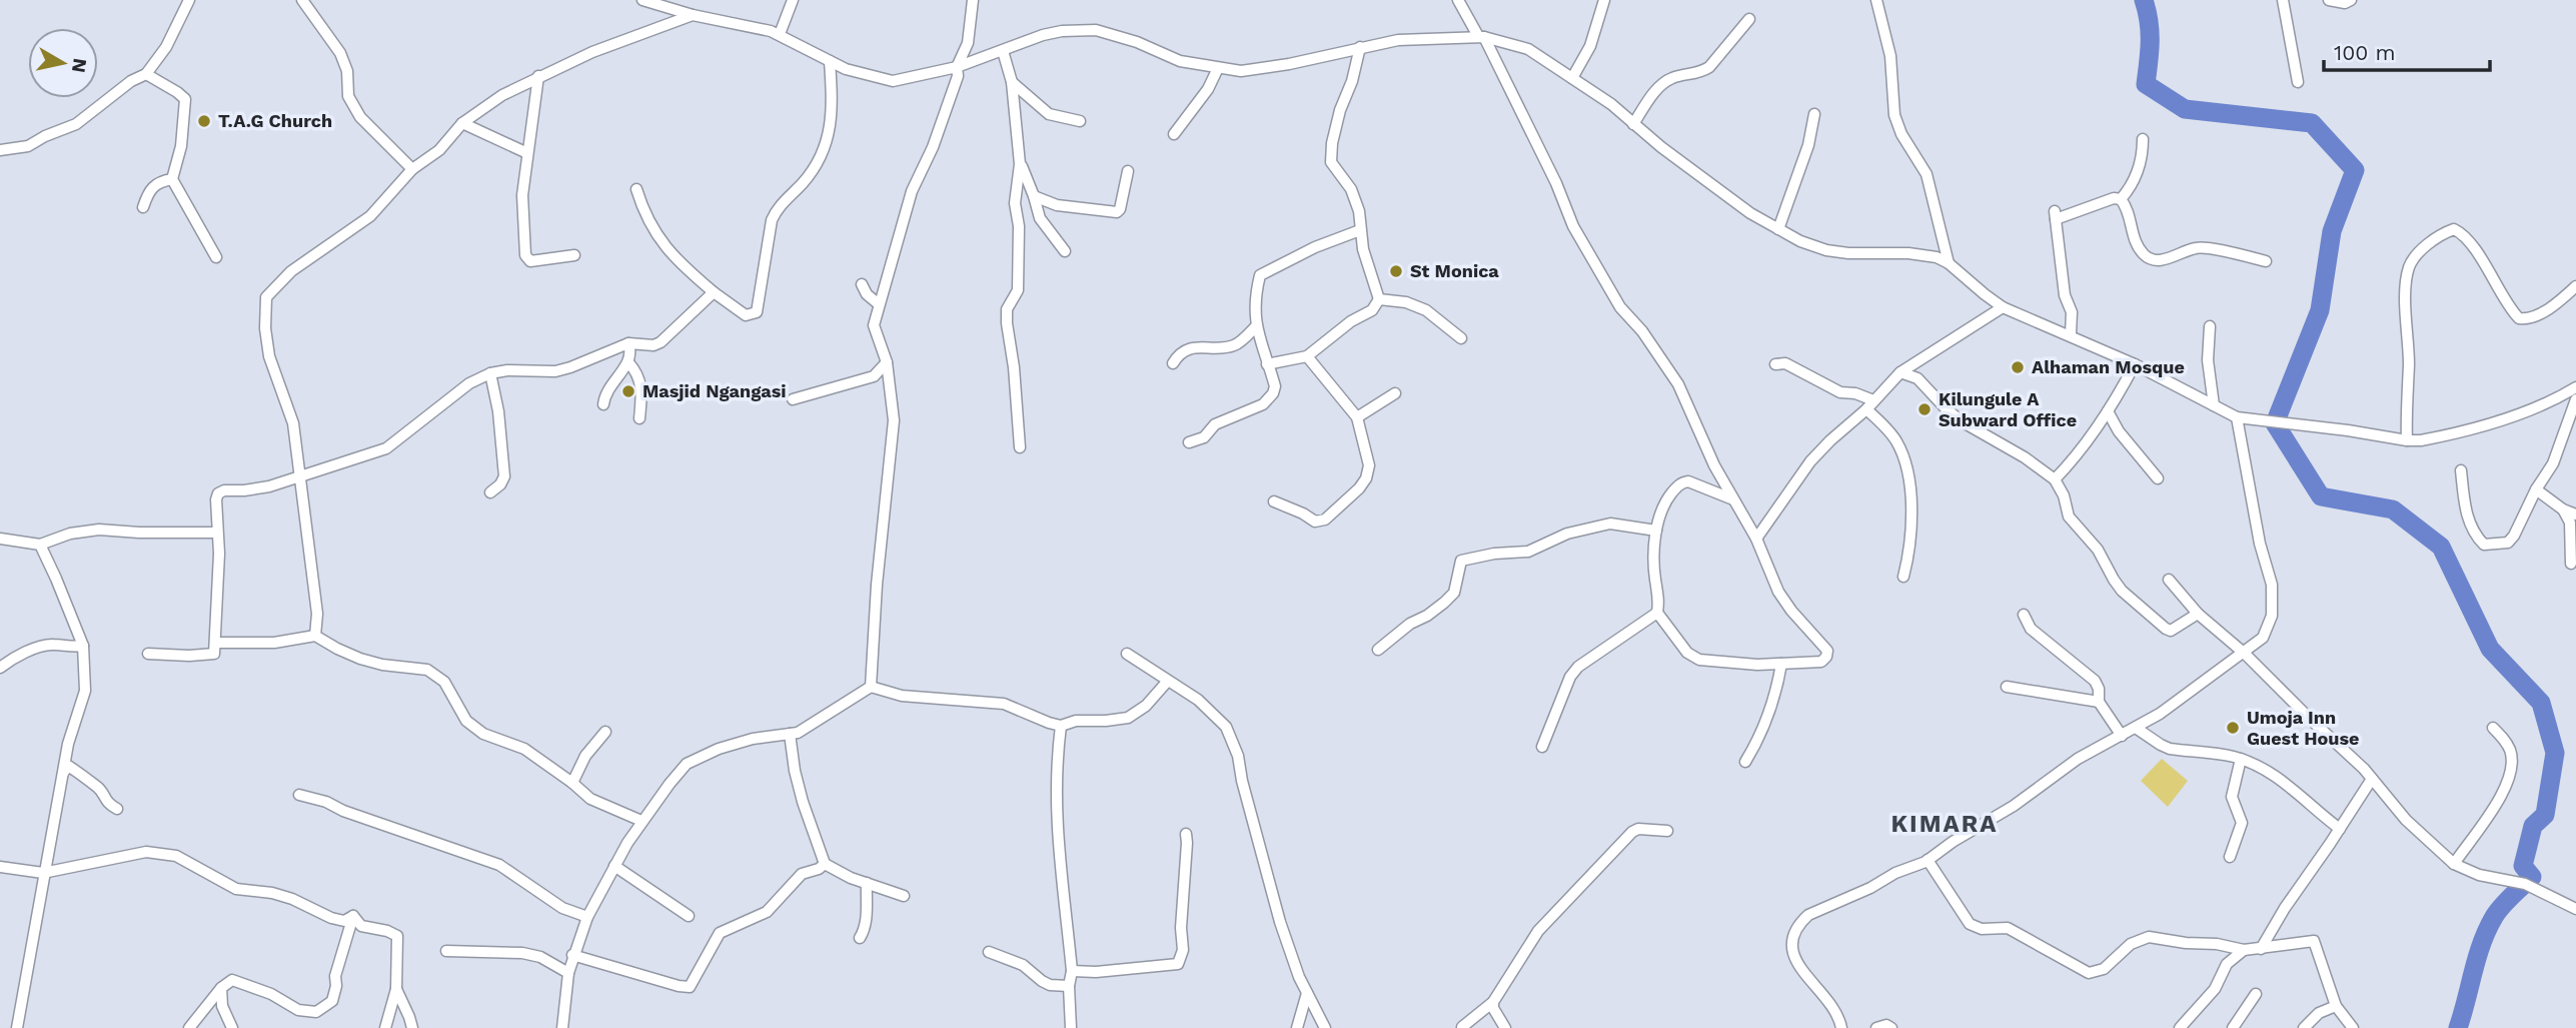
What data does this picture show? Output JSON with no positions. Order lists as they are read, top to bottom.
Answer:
{
  "districts": ["KIMARA"],
  "places": [
    "T.A.G Church",
    "St Monica",
    "Alhaman Mosque",
    "Masjid Ngangasi",
    "Kilungule A Subward Office",
    "Umoja Inn Guest House"
  ],
  "scale_bar": "100 m",
  "north": "right"
}
